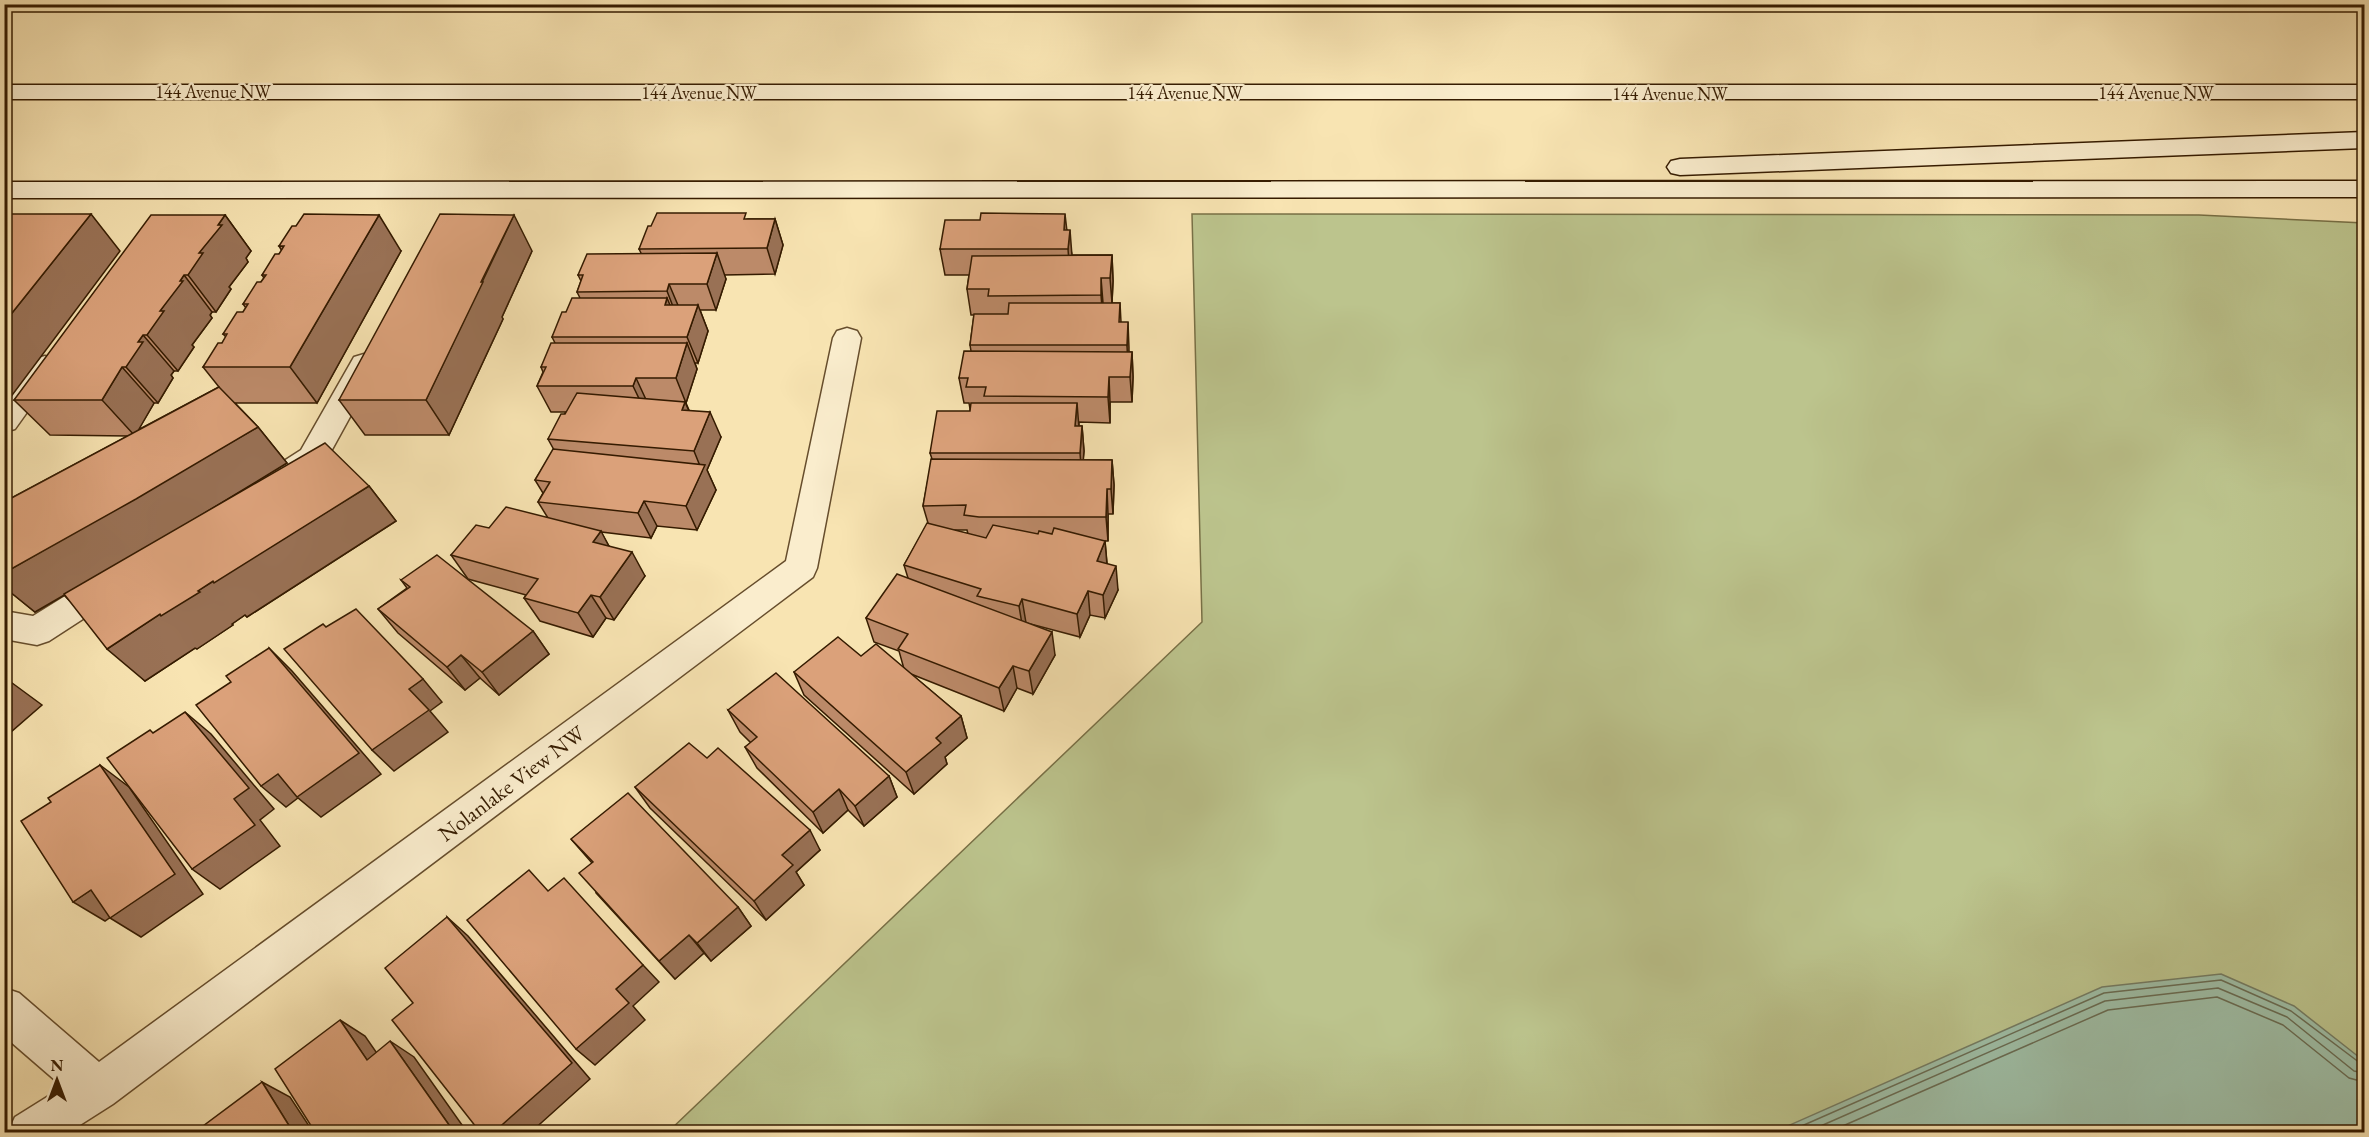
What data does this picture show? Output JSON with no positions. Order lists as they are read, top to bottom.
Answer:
{
  "streets": {
    "main road": ["144 Avenue NW", "Nolanlake View NW"]
  },
  "north": "top"
}
